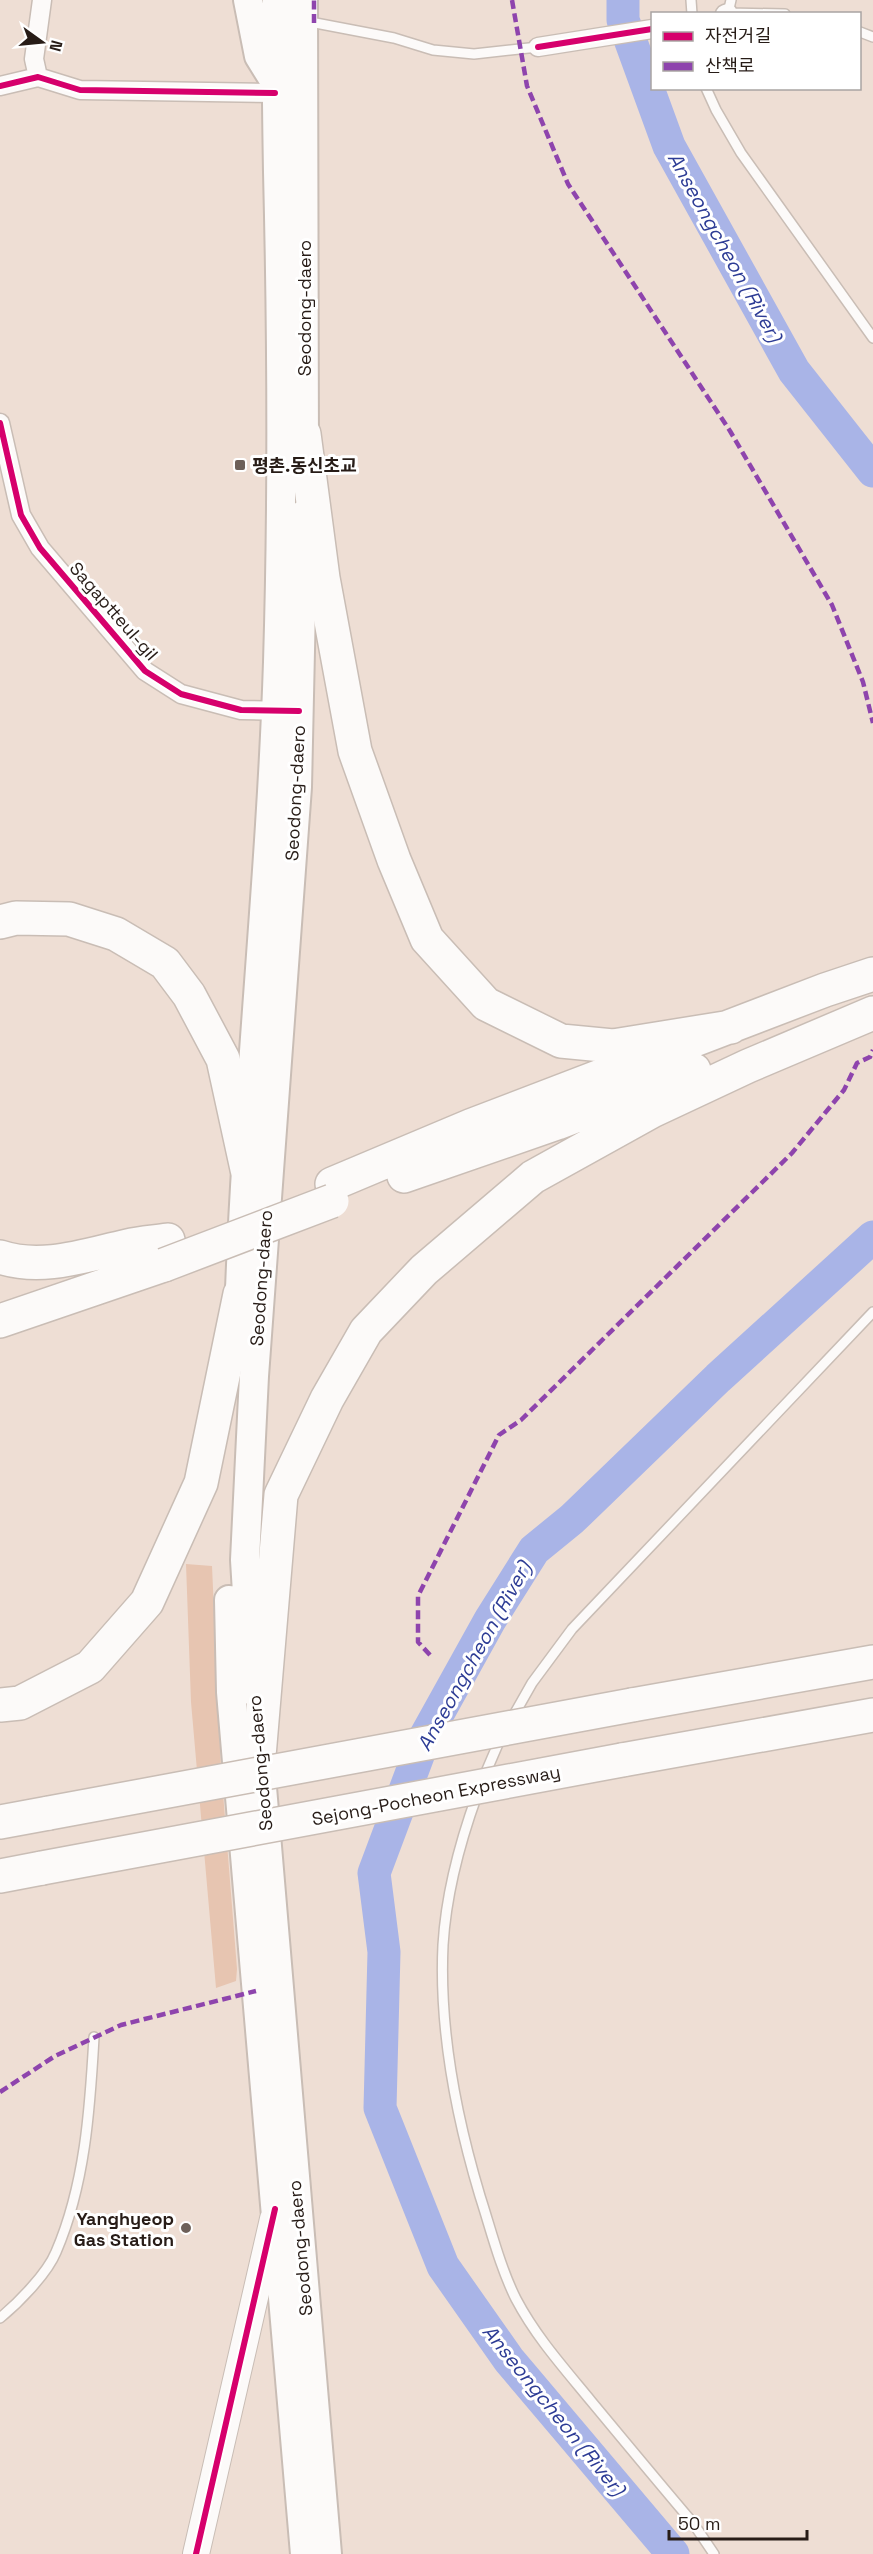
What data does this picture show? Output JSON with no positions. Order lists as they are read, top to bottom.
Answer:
{
  "streets": {
    "highway": ["Sejong-Pocheon Expressway"],
    "main road": ["Seodong-daero"],
    "street": ["Sagaptteul-gil"]
  },
  "crossings": [
    ["Seodong-daero", "Sagaptteul-gil"]
  ],
  "water": ["Anseongcheon (River)"],
  "places": {
    "transit": ["평촌.동신초교"],
    "other": ["Yanghyeop Gas Station"]
  },
  "legend": ["자전거길", "산책로"],
  "scale_bar": "50 m",
  "north": "right"
}
